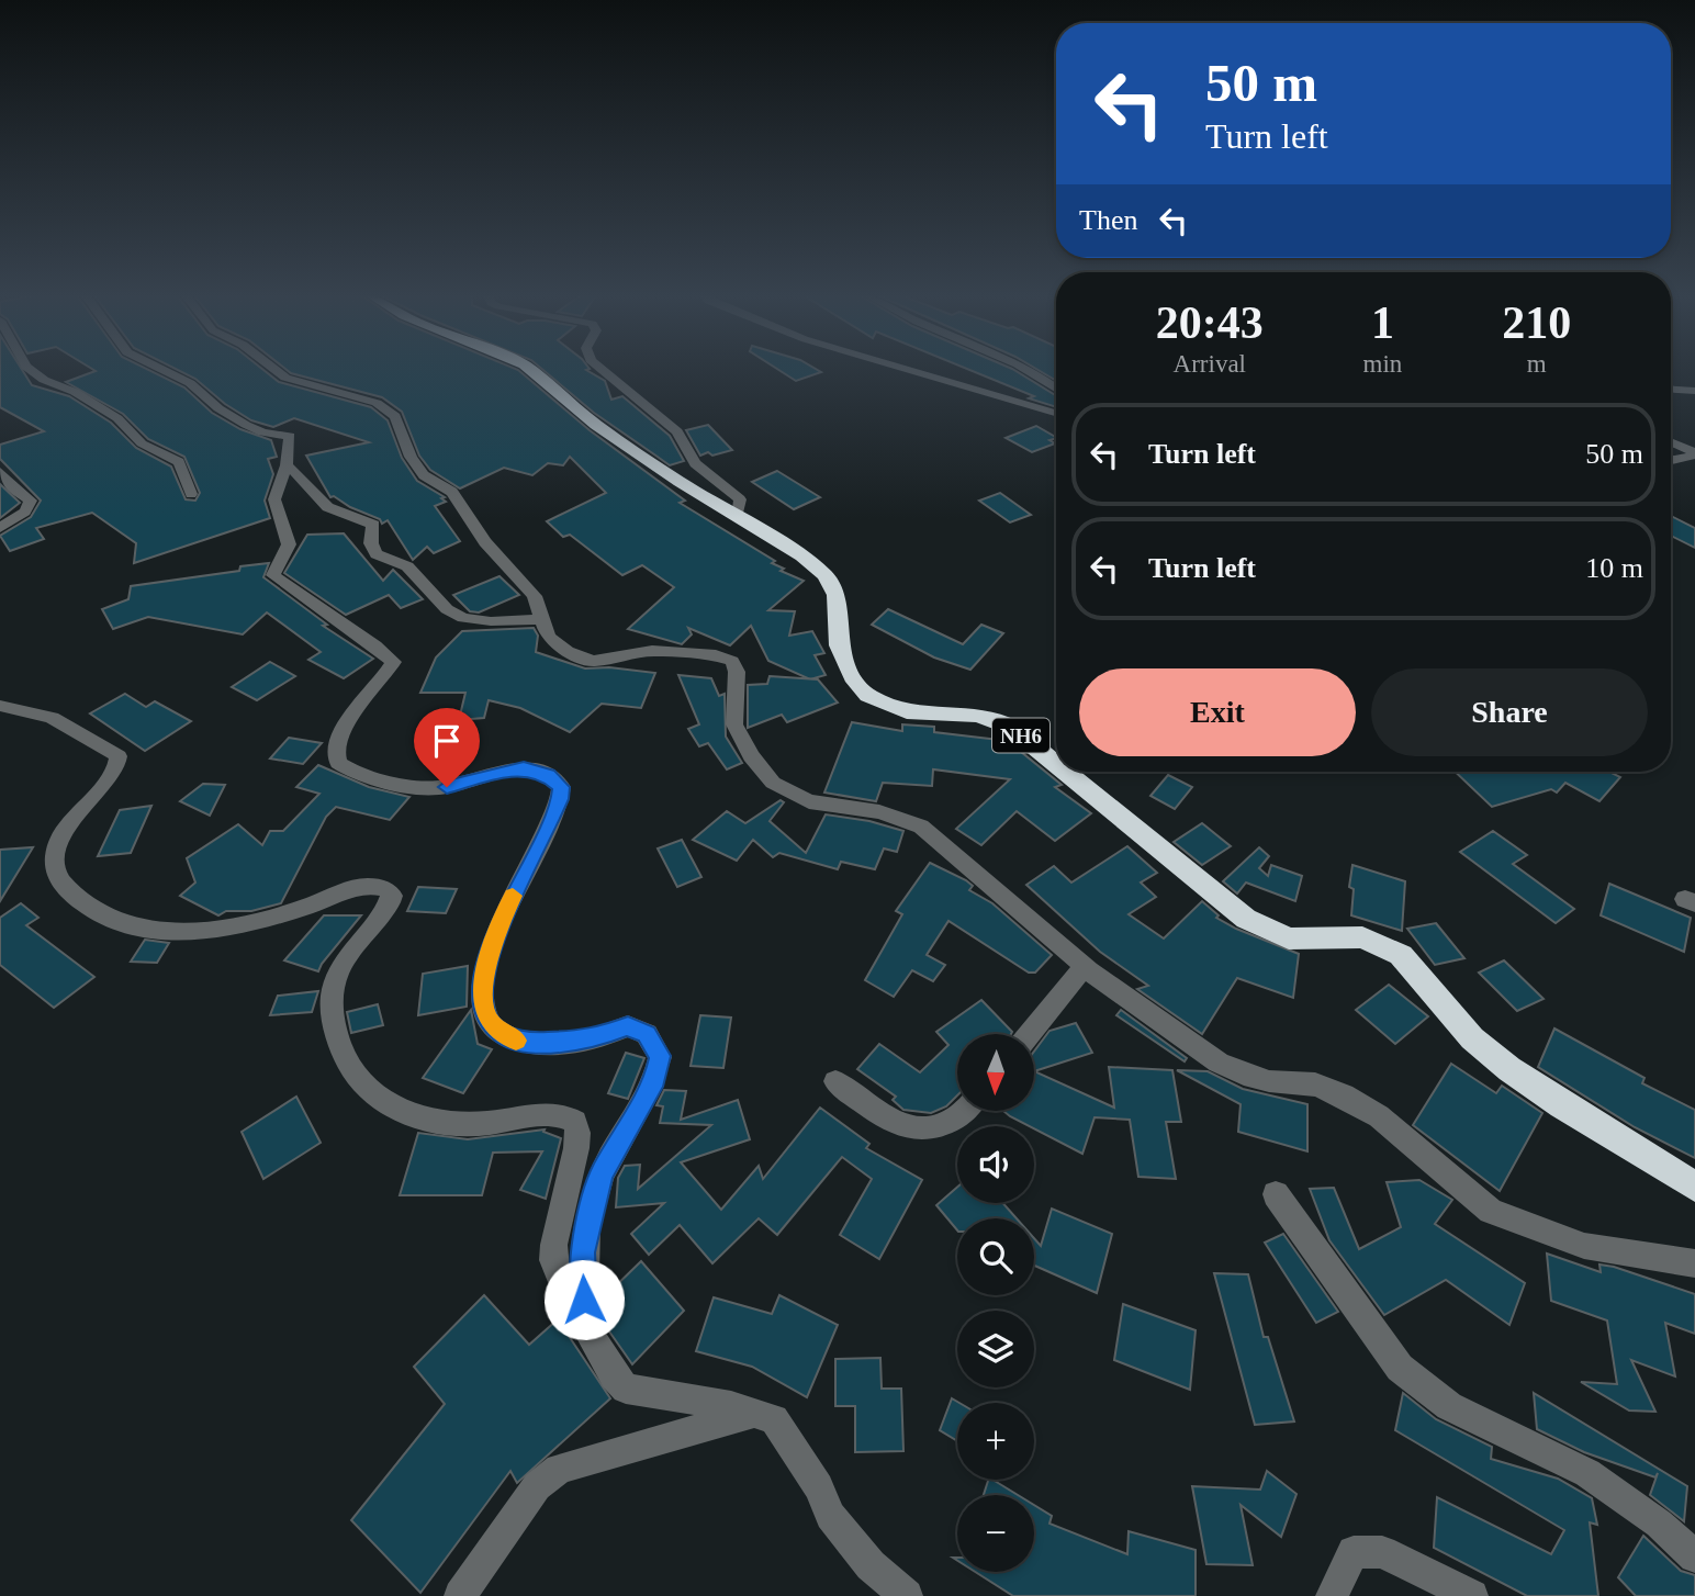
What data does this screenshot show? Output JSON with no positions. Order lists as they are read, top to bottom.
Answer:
{
  "streets": {
    "highway": ["NH6"]
  },
  "north": "bottom",
  "page": {
    "turn": ["50 m", "Turn left"],
    "then": "Then",
    "eta": [
      "20:43",
      "Arrival",
      "1",
      "min",
      "210",
      "m"
    ],
    "list": [
      {
        "name": "Turn left",
        "value": "50 m"
      },
      {
        "name": "Turn left",
        "value": "10 m"
      }
    ],
    "buttons": ["Exit", "Share"],
    "map_buttons": ["+", "−"]
  }
}
